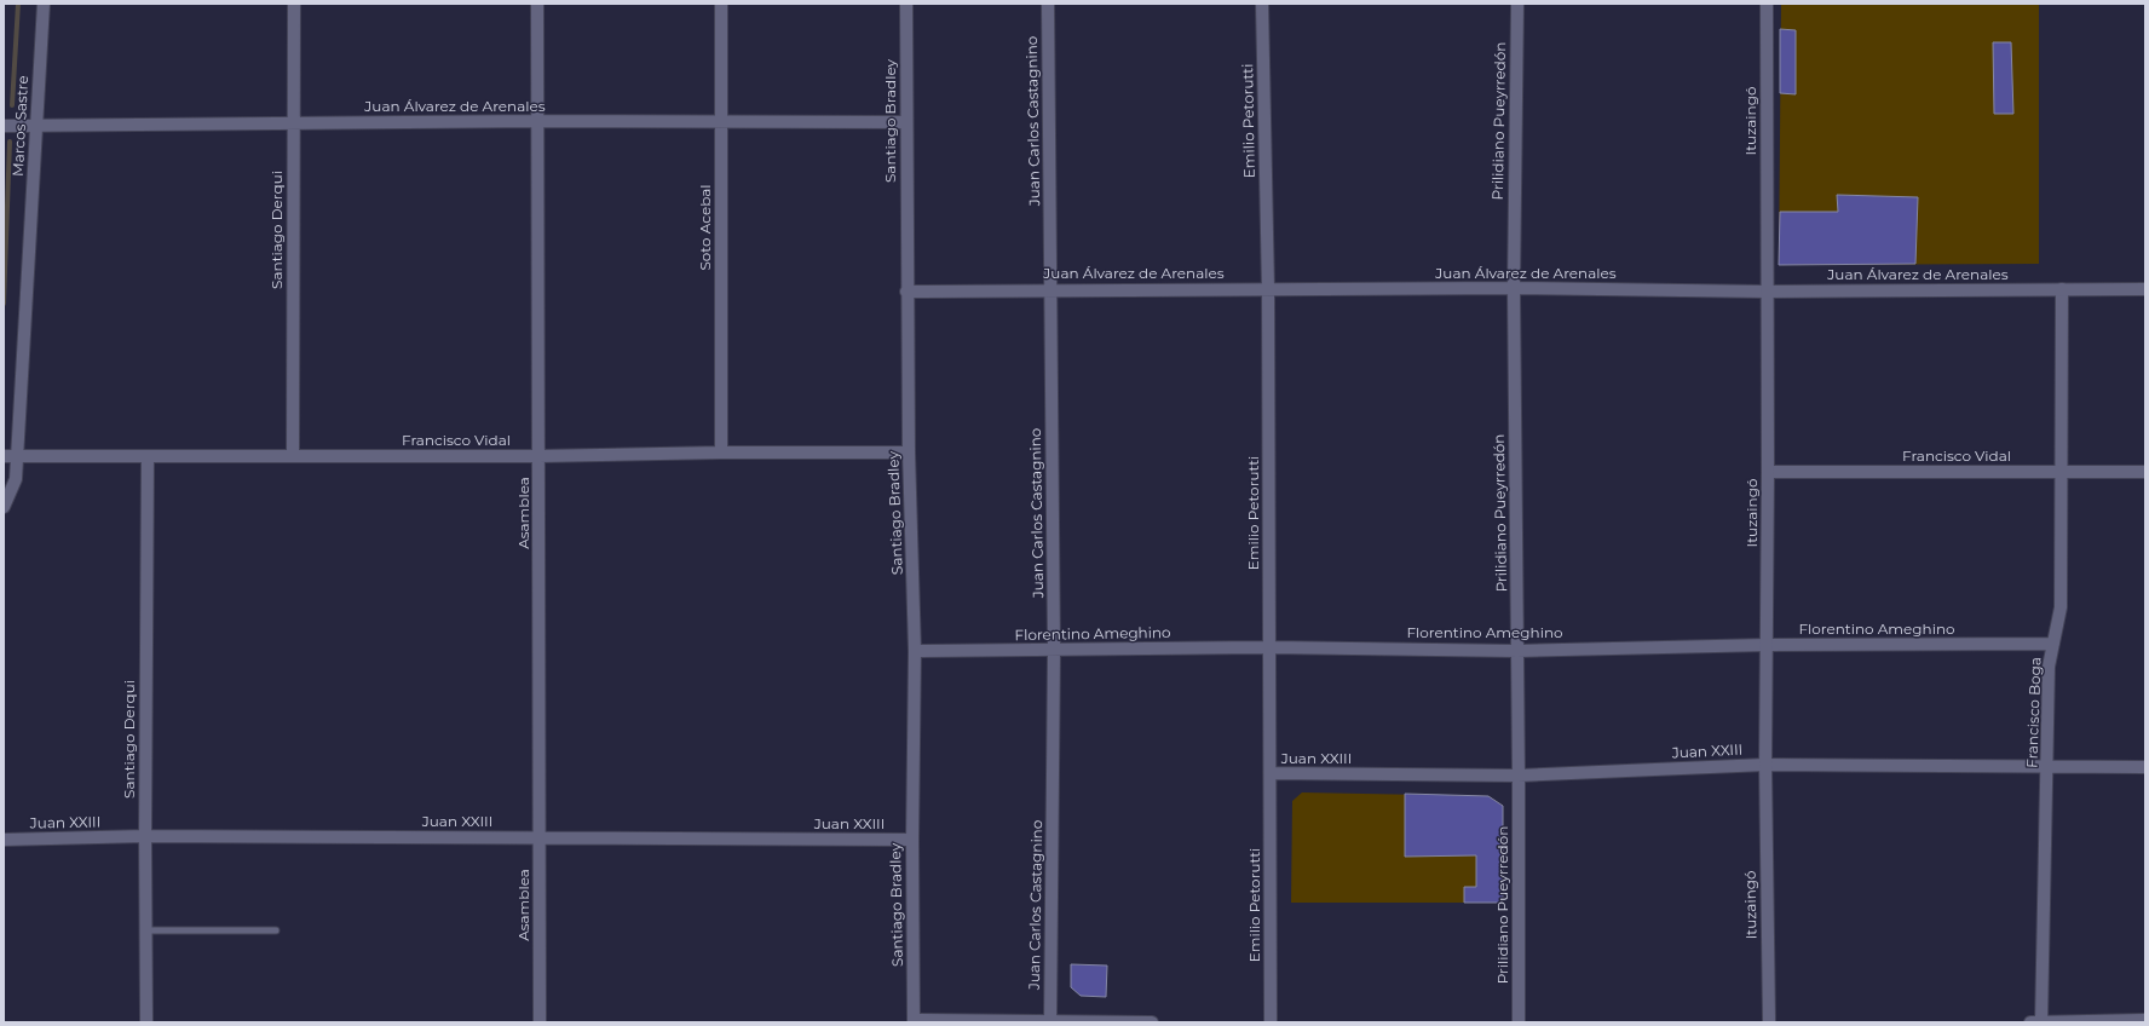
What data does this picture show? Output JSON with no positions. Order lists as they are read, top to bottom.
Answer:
{
  "streets": {
    "street": [
      "Juan Álvarez de Arenales",
      "Santiago Bradley",
      "Juan Carlos Castagnino",
      "Emilio Petorutti",
      "Prilidiano Pueyrredón",
      "Ituzaingó",
      "Marcos Sastre",
      "Soto Acebal",
      "Santiago Derqui",
      "Francisco Vidal",
      "Asamblea",
      "Florentino Ameghino",
      "Francisco Boga",
      "Juan XXIII"
    ]
  },
  "crossings": [
    ["Juan Álvarez de Arenales", "Santiago Bradley"],
    ["Juan Álvarez de Arenales", "Juan Carlos Castagnino"],
    ["Juan Álvarez de Arenales", "Emilio Petorutti"],
    ["Juan Álvarez de Arenales", "Prilidiano Pueyrredón"],
    ["Juan Álvarez de Arenales", "Ituzaingó"],
    ["Juan Álvarez de Arenales", "Marcos Sastre"],
    ["Juan Álvarez de Arenales", "Soto Acebal"],
    ["Juan Álvarez de Arenales", "Santiago Derqui"],
    ["Juan Álvarez de Arenales", "Asamblea"],
    ["Juan Álvarez de Arenales", "Francisco Boga"],
    ["Santiago Bradley", "Francisco Vidal"],
    ["Santiago Bradley", "Florentino Ameghino"],
    ["Santiago Bradley", "Juan XXIII"],
    ["Juan Carlos Castagnino", "Florentino Ameghino"],
    ["Emilio Petorutti", "Florentino Ameghino"],
    ["Emilio Petorutti", "Juan XXIII"],
    ["Prilidiano Pueyrredón", "Florentino Ameghino"],
    ["Prilidiano Pueyrredón", "Juan XXIII"],
    ["Ituzaingó", "Francisco Vidal"],
    ["Ituzaingó", "Florentino Ameghino"],
    ["Ituzaingó", "Juan XXIII"],
    ["Marcos Sastre", "Francisco Vidal"],
    ["Soto Acebal", "Francisco Vidal"],
    ["Santiago Derqui", "Francisco Vidal"],
    ["Santiago Derqui", "Juan XXIII"],
    ["Francisco Vidal", "Asamblea"],
    ["Francisco Vidal", "Francisco Boga"],
    ["Asamblea", "Juan XXIII"],
    ["Florentino Ameghino", "Francisco Boga"],
    ["Francisco Boga", "Juan XXIII"]
  ]
}
